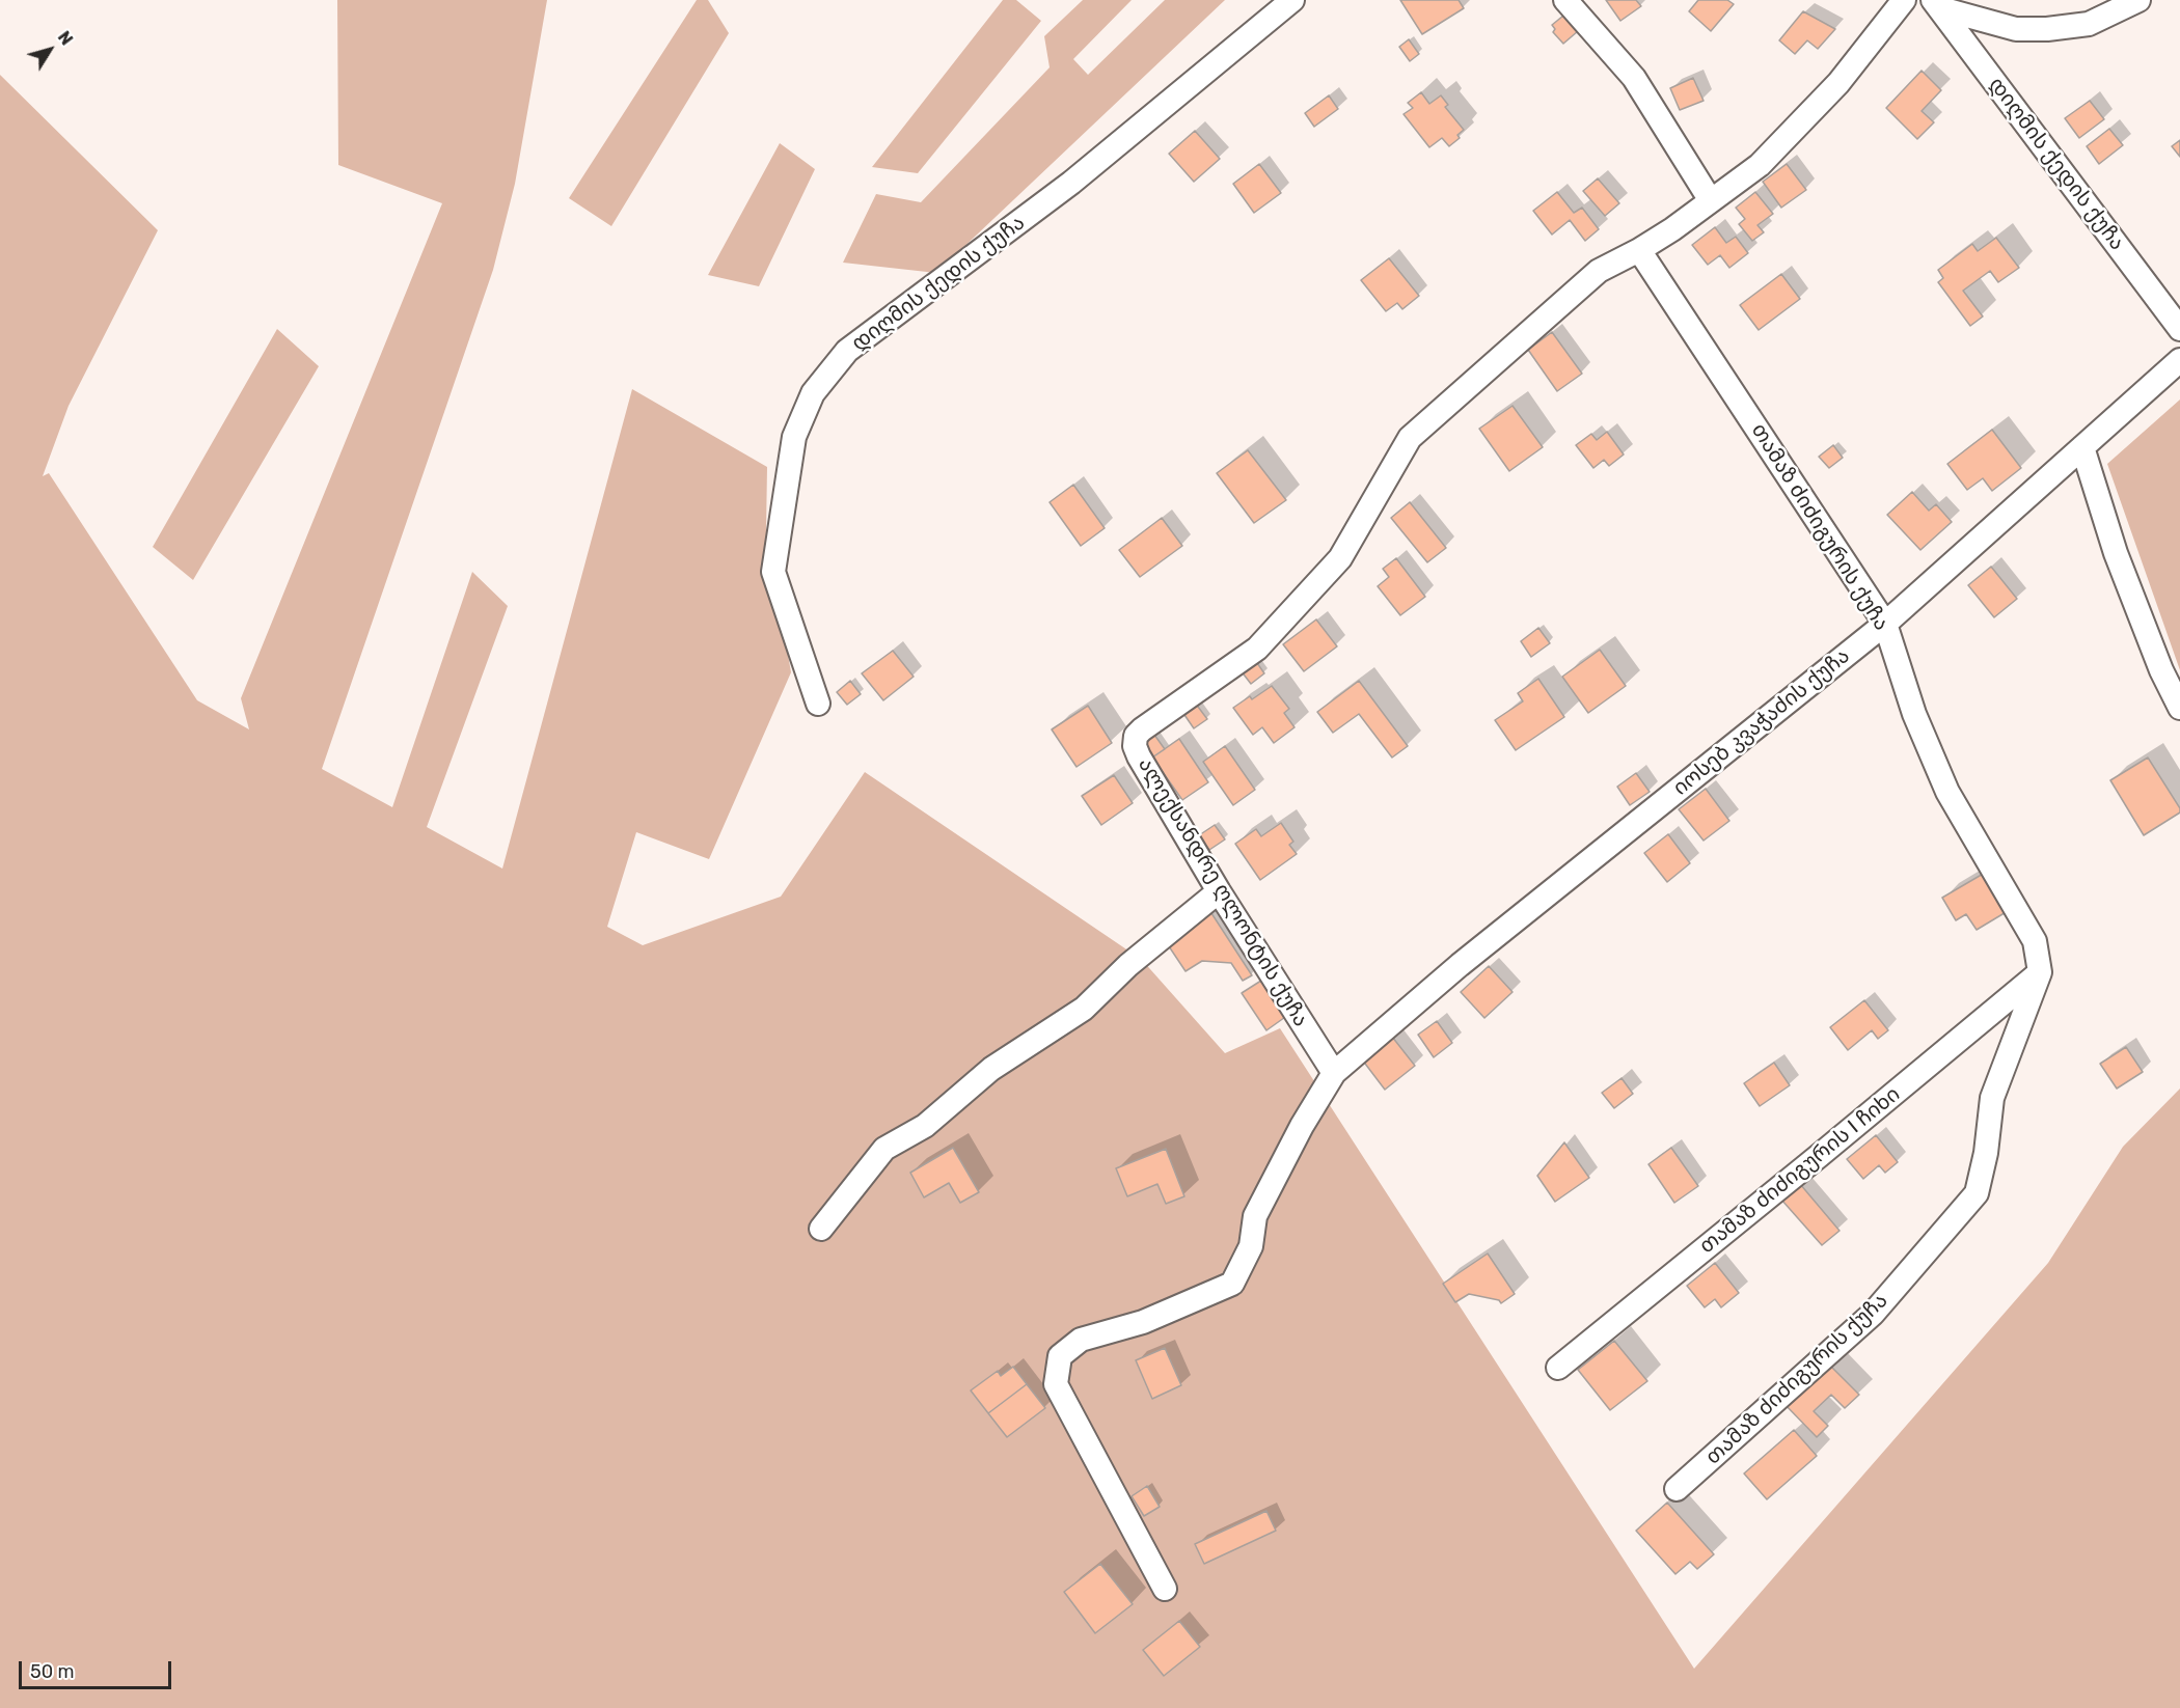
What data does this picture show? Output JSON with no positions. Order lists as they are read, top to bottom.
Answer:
{
  "streets": {
    "street": [
      "დიღმის ქედის ქუჩა",
      "თამაზ ძიძიგურის ქუჩა",
      "იოსებ კვაჭაძის ქუჩა",
      "ალექსანდრე ღლონტის ქუჩა",
      "თამაზ ძიძიგურის I ჩიხი"
    ]
  },
  "crossings": [
    ["თამაზ ძიძიგურის ქუჩა", "იოსებ კვაჭაძის ქუჩა"],
    ["თამაზ ძიძიგურის ქუჩა", "ალექსანდრე ღლონტის ქუჩა"],
    ["თამაზ ძიძიგურის ქუჩა", "თამაზ ძიძიგურის I ჩიხი"],
    ["იოსებ კვაჭაძის ქუჩა", "ალექსანდრე ღლონტის ქუჩა"]
  ],
  "scale_bar": "50 m",
  "north": "top right"
}
